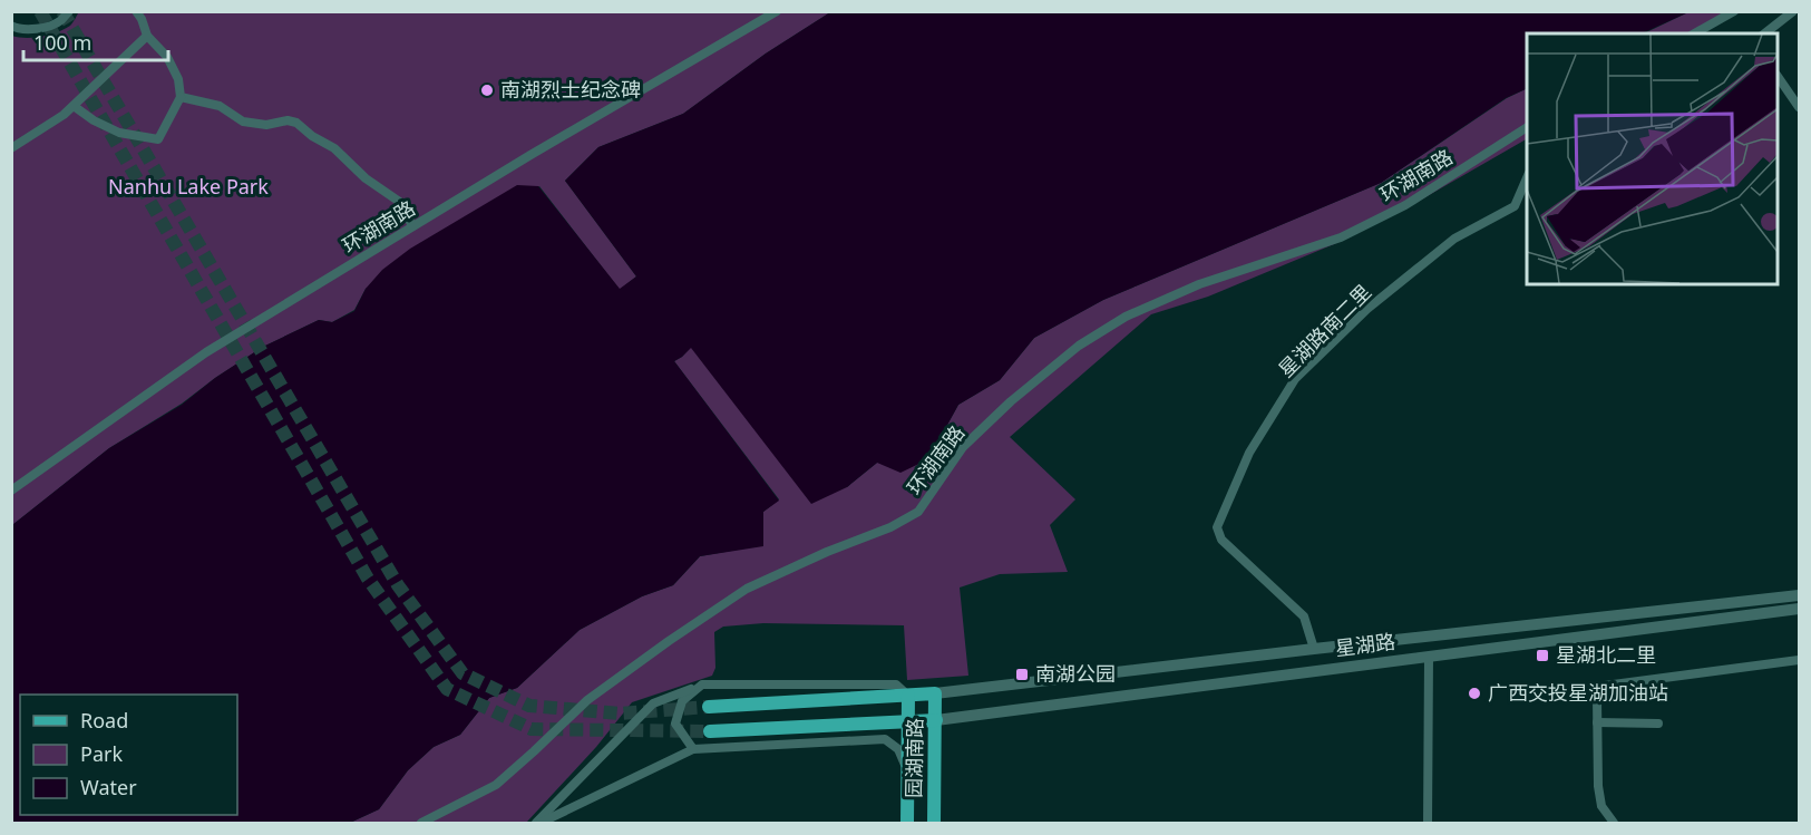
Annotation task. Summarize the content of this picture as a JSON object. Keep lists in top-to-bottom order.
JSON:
{
  "streets": {
    "main road": ["星湖路", "园湖南路"],
    "street": ["环湖南路", "星湖路南二里"]
  },
  "crossings": [
    ["星湖路南二里", "星湖路"],
    ["星湖路", "园湖南路"]
  ],
  "parks": ["Nanhu Lake Park"],
  "places": {
    "other": ["南湖烈士纪念碑", "广西交投星湖加油站"],
    "transit": ["星湖北二里", "南湖公园"]
  },
  "legend": ["Road", "Park", "Water"],
  "scale_bar": "100 m"
}
